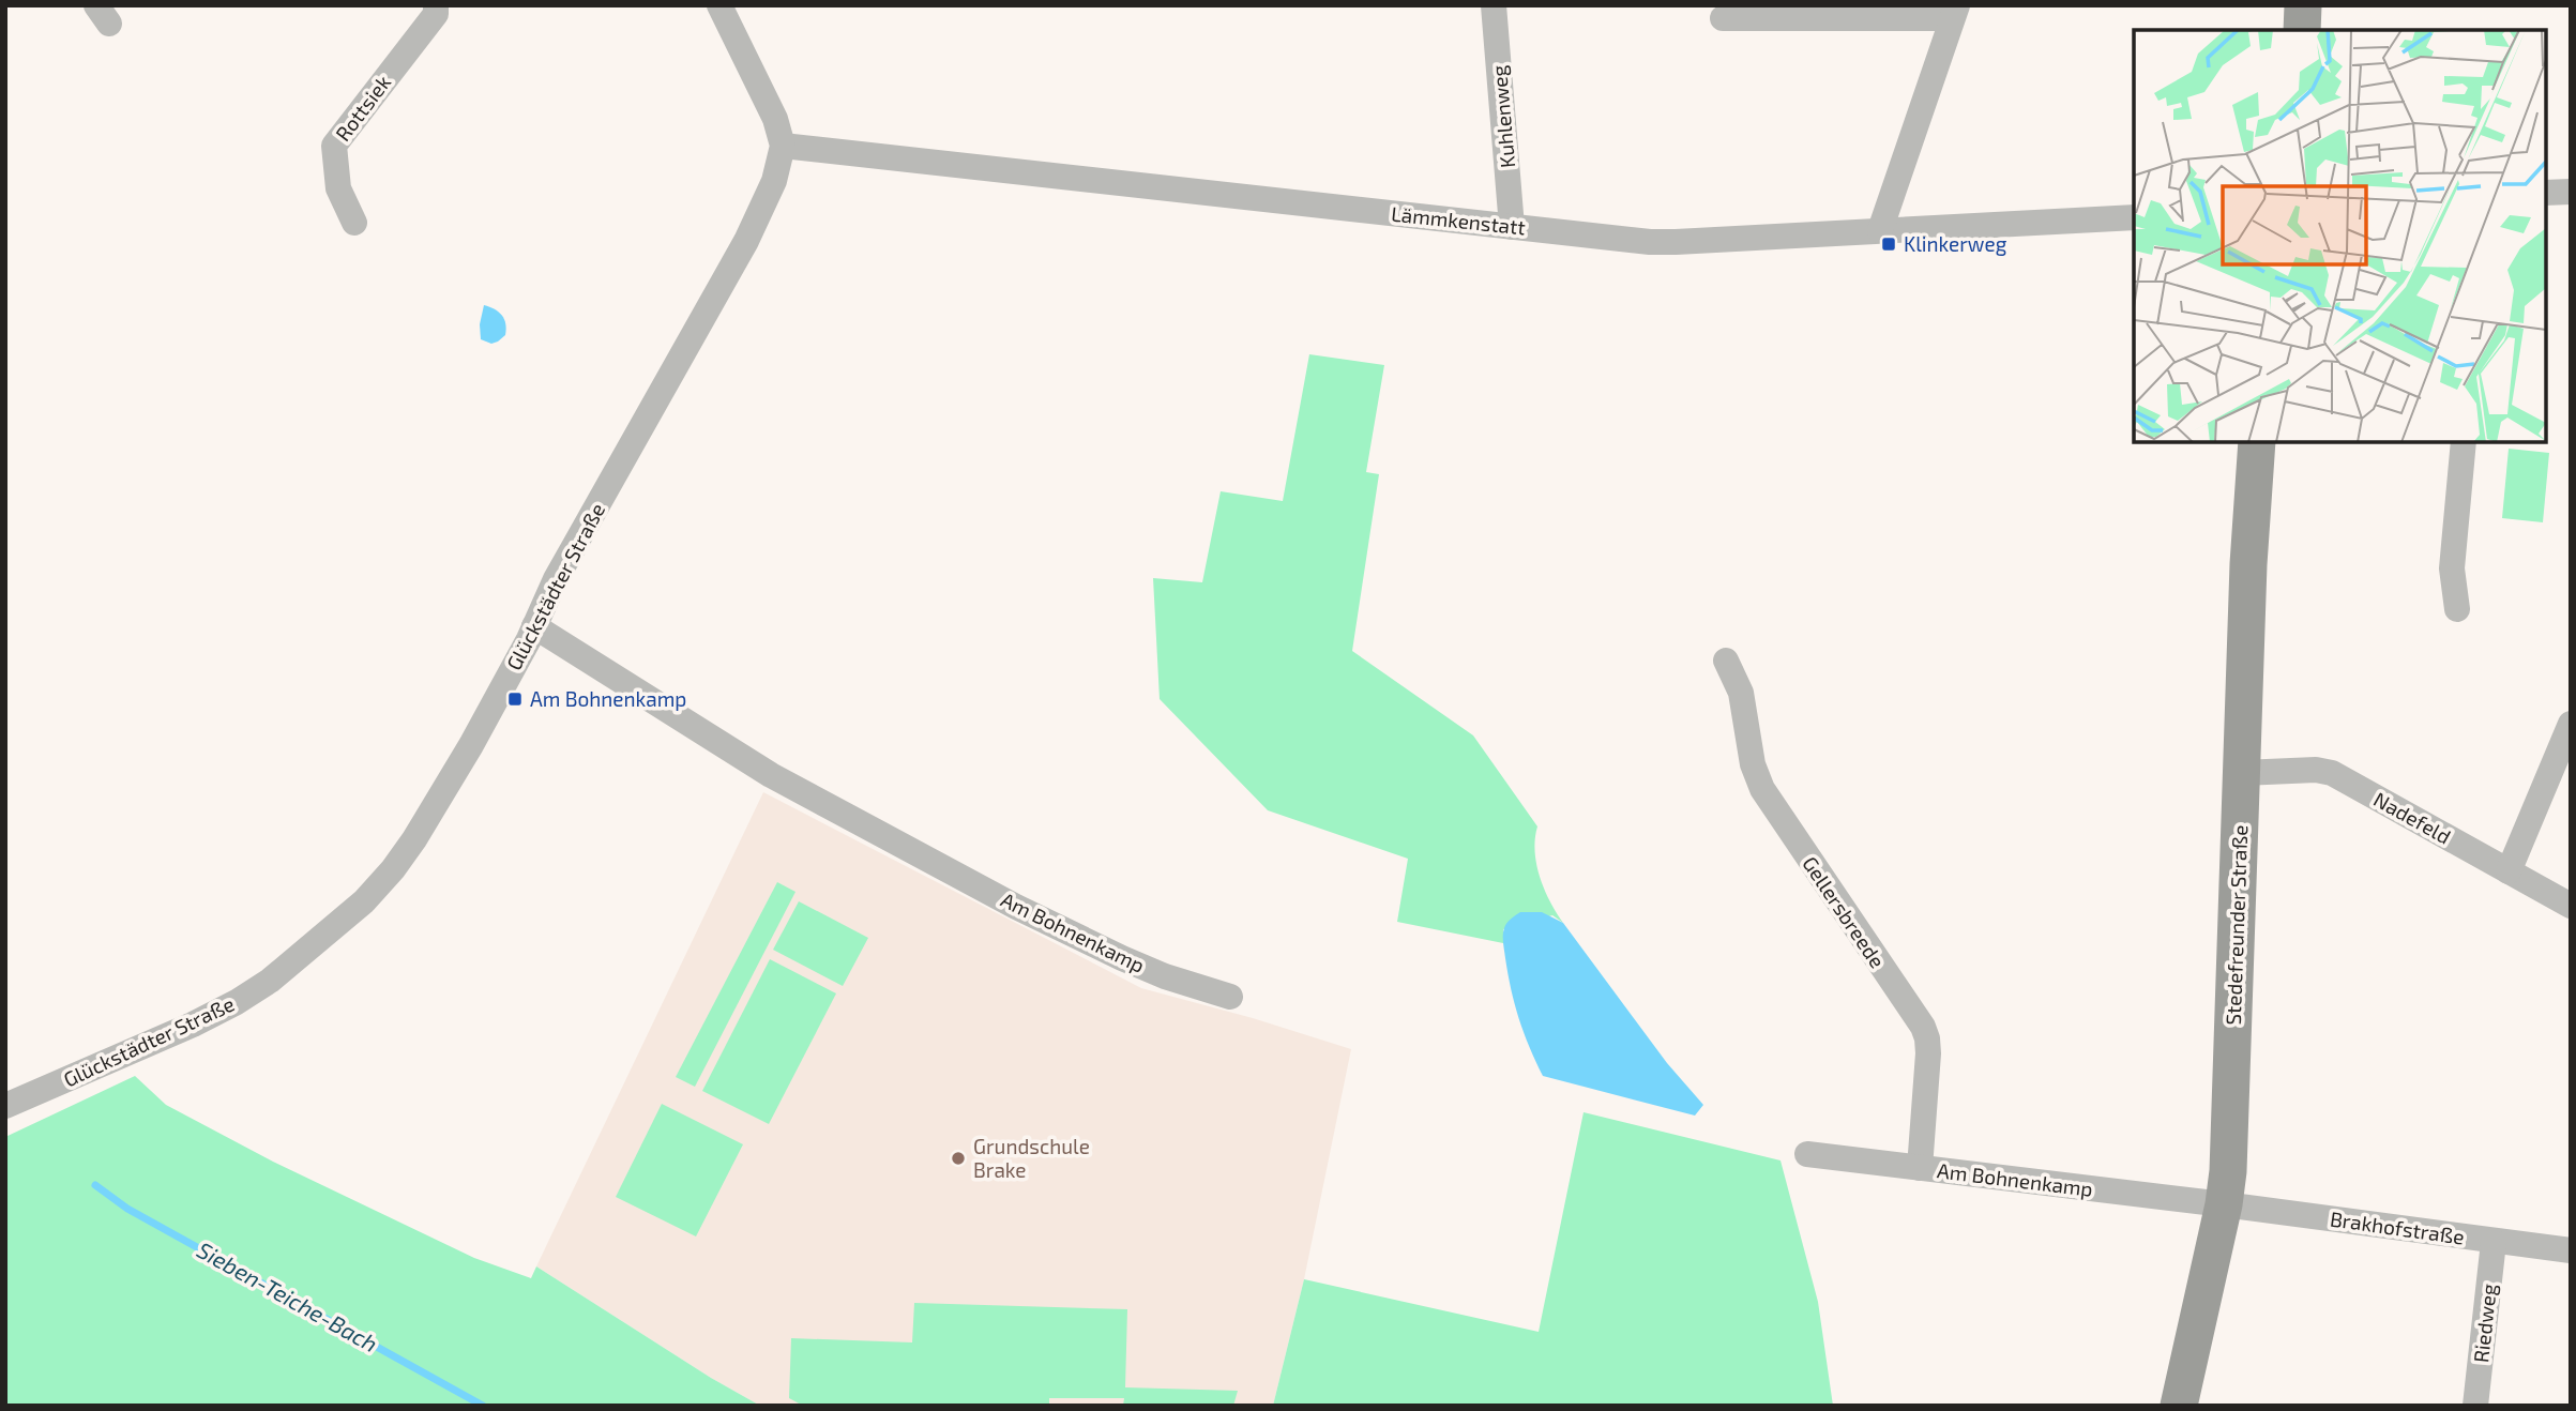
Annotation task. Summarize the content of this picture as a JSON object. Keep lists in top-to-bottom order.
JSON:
{
  "streets": {
    "street": [
      "Rottsiek",
      "Kuhlenweg",
      "Lämmkenstatt",
      "Glückstädter Straße",
      "Nadefeld",
      "Gellersbreede",
      "Stedefreunder Straße",
      "Am Bohnenkamp",
      "Brakhofstraße",
      "Riedweg"
    ]
  },
  "crossings": [
    ["Kuhlenweg", "Lämmkenstatt"],
    ["Lämmkenstatt", "Glückstädter Straße"],
    ["Glückstädter Straße", "Am Bohnenkamp"],
    ["Nadefeld", "Stedefreunder Straße"],
    ["Gellersbreede", "Am Bohnenkamp"],
    ["Stedefreunder Straße", "Am Bohnenkamp"],
    ["Stedefreunder Straße", "Brakhofstraße"],
    ["Am Bohnenkamp", "Brakhofstraße"],
    ["Brakhofstraße", "Riedweg"]
  ],
  "water": ["Sieben-Teiche-Bach"],
  "places": {
    "transit": ["Klinkerweg", "Am Bohnenkamp"],
    "other": ["Grundschule Brake"]
  }
}
